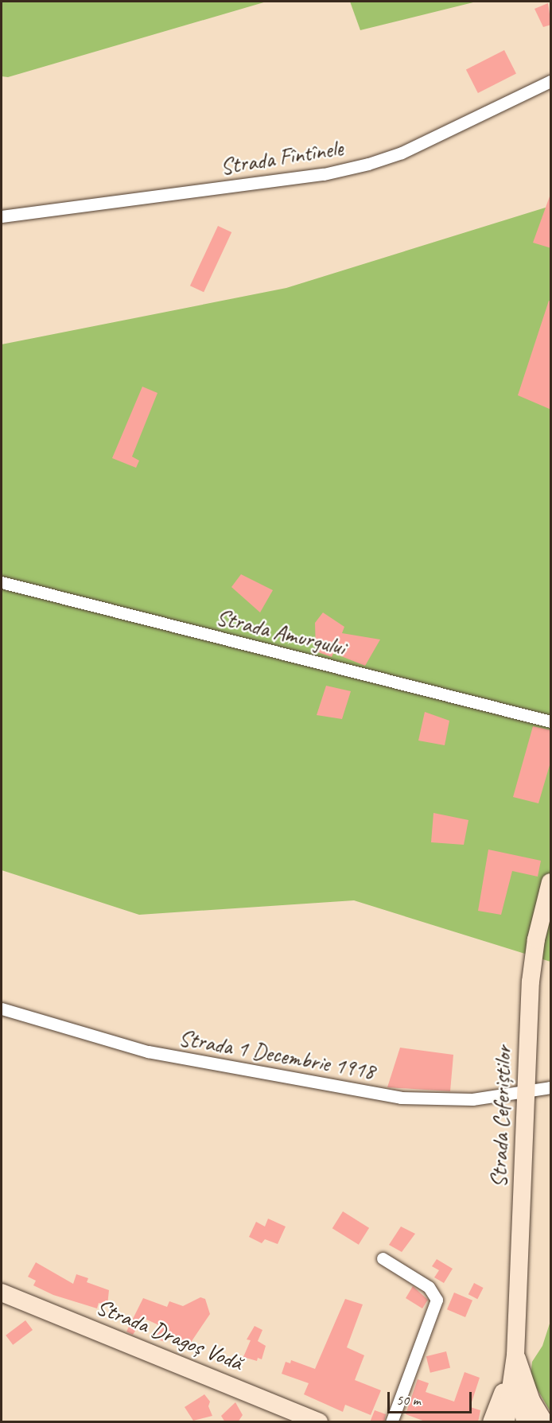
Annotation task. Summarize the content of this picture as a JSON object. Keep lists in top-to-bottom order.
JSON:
{
  "streets": {
    "street": [
      "Strada Fîntînele",
      "Strada Amurgului",
      "Strada 1 Decembrie 1918",
      "Strada Ceferiștilor",
      "Strada Dragoș Vodă"
    ]
  },
  "crossings": [
    ["Strada 1 Decembrie 1918", "Strada Ceferiștilor"]
  ],
  "scale_bar": "50 m"
}
